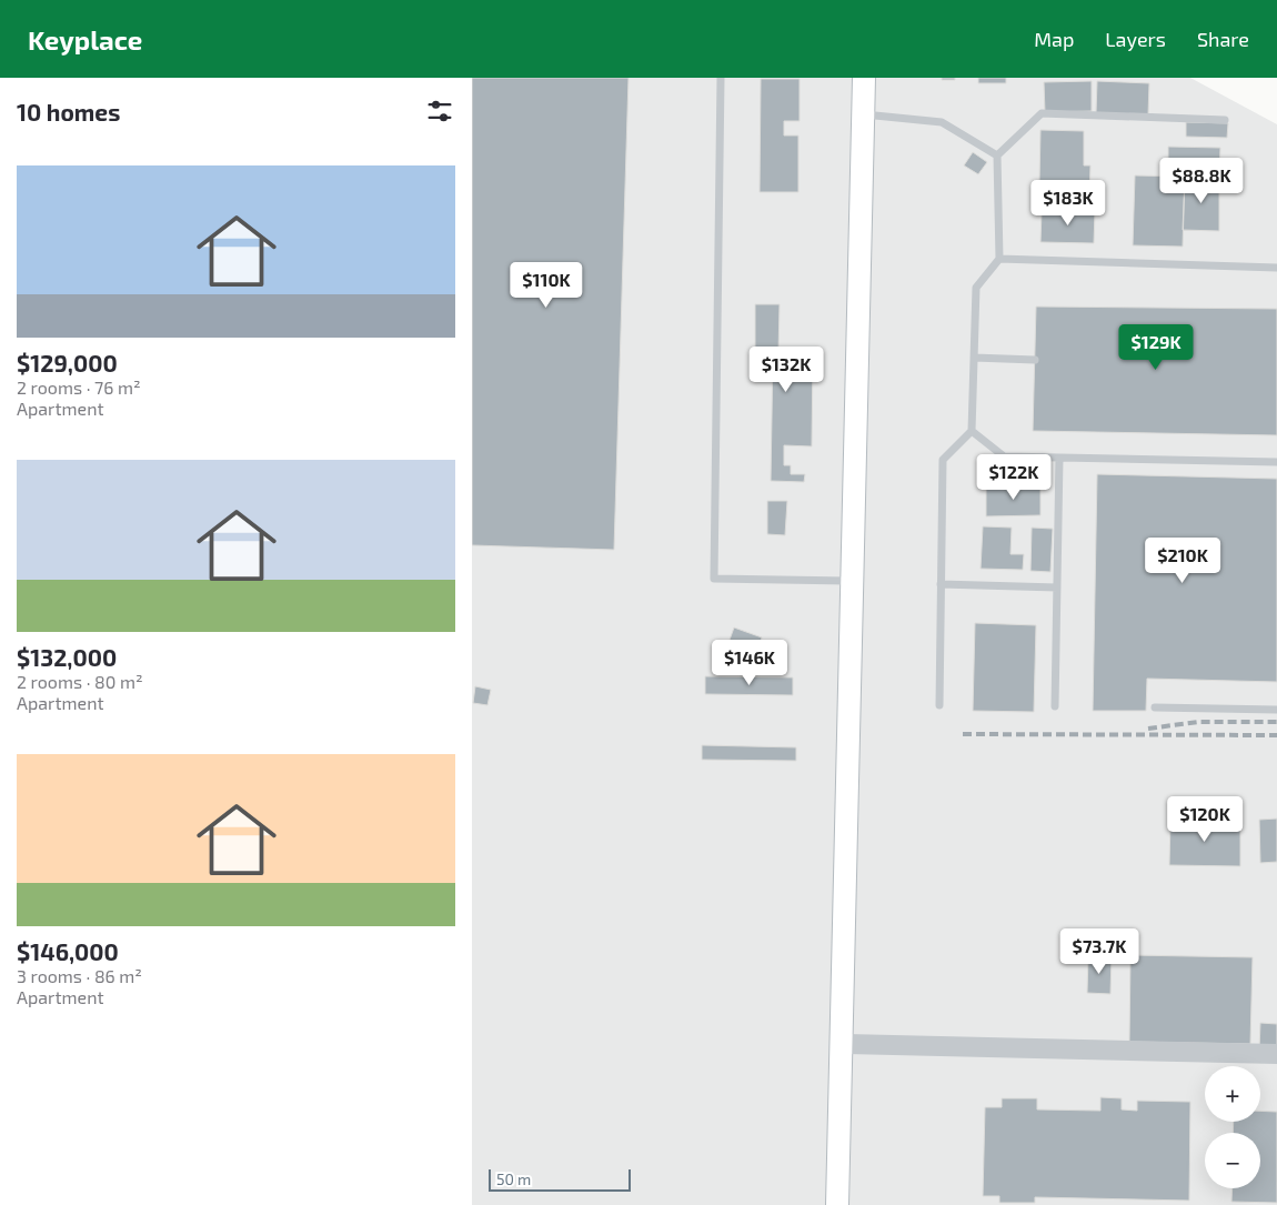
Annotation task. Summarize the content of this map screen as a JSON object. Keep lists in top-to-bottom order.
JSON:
{
  "scale_bar": "50 m",
  "page": {
    "header": "Keyplace",
    "nav": ["Map", "Layers", "Share"],
    "heading": "10 homes",
    "list": [
      {
        "name": "$129,000",
        "note": "2 rooms · 76 m² · Apartment"
      },
      {
        "name": "$132,000",
        "note": "2 rooms · 80 m² · Apartment"
      },
      {
        "name": "$146,000",
        "note": "3 rooms · 86 m² · Apartment"
      }
    ],
    "price": [
      "$88.8K",
      "$183K",
      "$110K",
      "$129K",
      "$132K",
      "$122K",
      "$210K",
      "$146K",
      "$120K",
      "$73.7K"
    ],
    "map_buttons": ["+", "−"],
    "scale": "50 m"
  }
}
